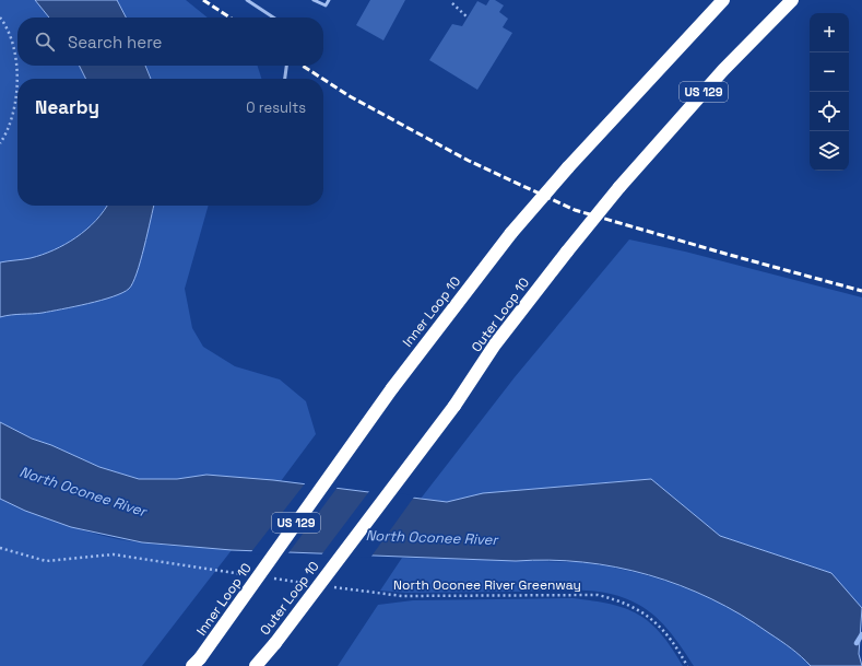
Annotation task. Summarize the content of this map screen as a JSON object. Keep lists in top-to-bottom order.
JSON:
{
  "streets": {
    "highway": ["US 129", "Inner Loop 10", "Outer Loop 10"],
    "path": ["North Oconee River Greenway"]
  },
  "water": ["North Oconee River"],
  "page": {
    "map_buttons": ["+", "−"],
    "search": "Search here",
    "heading": ["Nearby", "0 results"]
  }
}
